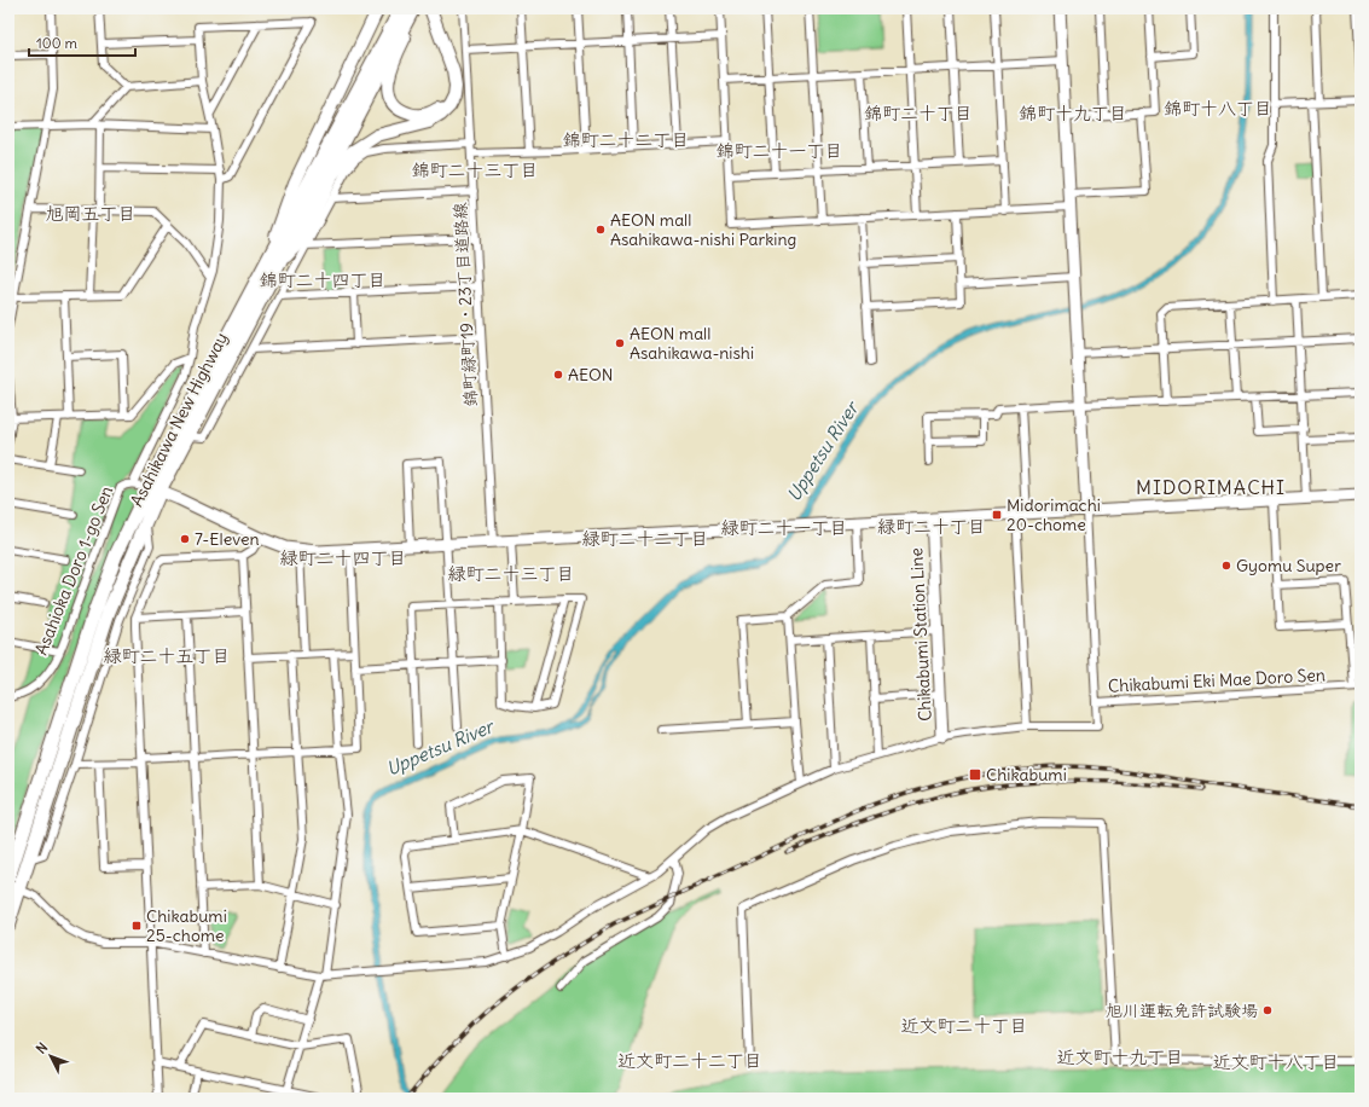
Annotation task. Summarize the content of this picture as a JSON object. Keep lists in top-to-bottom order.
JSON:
{
  "streets": {
    "highway": ["Asahikawa New Highway"],
    "main road": ["Chikabumi Station Line"],
    "street": ["錦町緑町19・23丁目道路線", "Asahioka Doro 1-go Sen", "Chikabumi Eki Mae Doro Sen"]
  },
  "crossings": [
    ["Asahikawa New Highway", "Asahioka Doro 1-go Sen"],
    ["Chikabumi Station Line", "Chikabumi Eki Mae Doro Sen"]
  ],
  "districts": [
    "錦町十八丁目",
    "錦町二十丁目",
    "錦町十九丁目",
    "錦町二十二丁目",
    "錦町二十一丁目",
    "錦町二十三丁目",
    "旭岡五丁目",
    "錦町二十四丁目",
    "MIDORIMACHI",
    "緑町二十丁目",
    "緑町二十一丁目",
    "緑町二十二丁目",
    "緑町二十四丁目",
    "緑町二十三丁目",
    "緑町二十五丁目",
    "近文町二十丁目",
    "近文町十九丁目",
    "近文町二十二丁目",
    "近文町十八丁目"
  ],
  "water": ["Uppetsu River"],
  "places": {
    "other": [
      "AEON mall Asahikawa-nishi Parking",
      "AEON mall Asahikawa-nishi",
      "AEON",
      "7-Eleven",
      "Gyomu Super",
      "旭川運転免許試験場"
    ],
    "transit": ["Midorimachi 20-chome", "Chikabumi", "Chikabumi 25-chome"]
  },
  "scale_bar": "100 m",
  "north": "top left"
}
